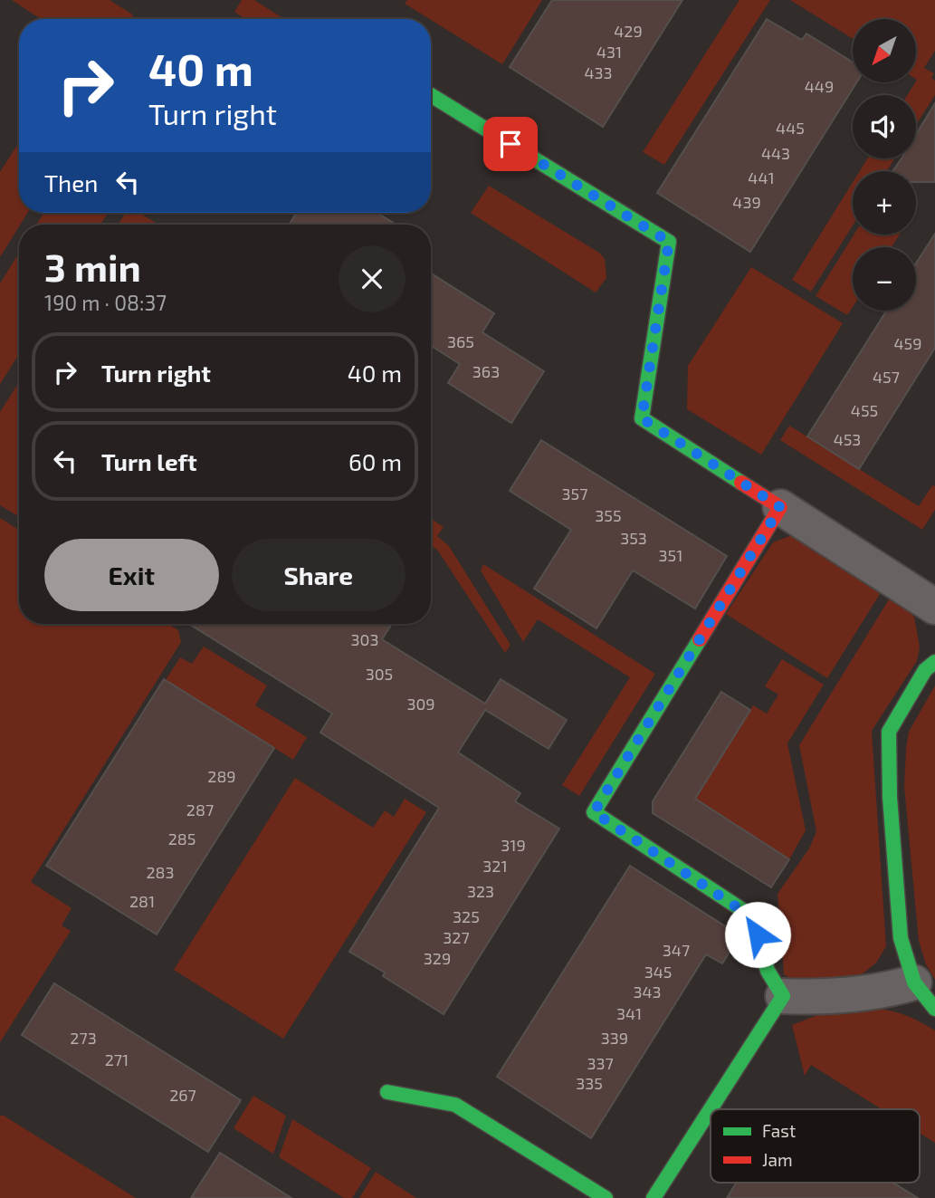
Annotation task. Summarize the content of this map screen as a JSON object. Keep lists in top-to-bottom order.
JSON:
{
  "house_numbers": [
    "429",
    "431",
    "433",
    "449",
    "445",
    "443",
    "441",
    "439",
    "365",
    "459",
    "363",
    "457",
    "455",
    "453",
    "357",
    "355",
    "353",
    "351",
    "303",
    "305",
    "309",
    "289",
    "287",
    "285",
    "319",
    "321",
    "283",
    "323",
    "281",
    "325",
    "327",
    "347",
    "329",
    "345",
    "343",
    "341",
    "273",
    "339",
    "271",
    "337",
    "335",
    "267"
  ],
  "legend": ["Fast", "Jam"],
  "north": "bottom left",
  "page": {
    "map_buttons": ["+", "−"],
    "turn": ["40 m", "Turn right"],
    "then": "Then",
    "heading": ["3 min", "190 m · 08:37"],
    "list": [
      {
        "name": "Turn right",
        "value": "40 m"
      },
      {
        "name": "Turn left",
        "value": "60 m"
      }
    ],
    "buttons": ["Exit", "Share"]
  }
}
